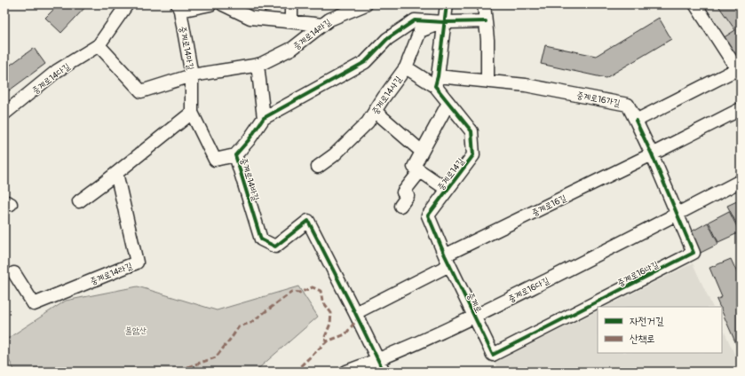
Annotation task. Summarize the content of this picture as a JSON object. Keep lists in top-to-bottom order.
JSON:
{
  "streets": {
    "street": [
      "중계로14라길",
      "중계로14마길",
      "중계로14다길",
      "중계로14사길",
      "중계로16가길",
      "중계로14길",
      "중계로14바길",
      "중계로16길",
      "중계로16나길",
      "중계로16다길",
      "중계로"
    ]
  },
  "crossings": [
    ["중계로14라길", "중계로14마길"],
    ["중계로14마길", "중계로14다길"],
    ["중계로14사길", "중계로14길"],
    ["중계로14사길", "중계로14바길"],
    ["중계로16가길", "중계로14길"],
    ["중계로14길", "중계로16길"],
    ["중계로14길", "중계로"],
    ["중계로14바길", "중계로16길"],
    ["중계로16길", "중계로16나길"],
    ["중계로16길", "중계로"],
    ["중계로16나길", "중계로16다길"],
    ["중계로16나길", "중계로"],
    ["중계로16다길", "중계로"]
  ],
  "parks": ["불암산"],
  "legend": ["자전거길", "산책로"]
}
